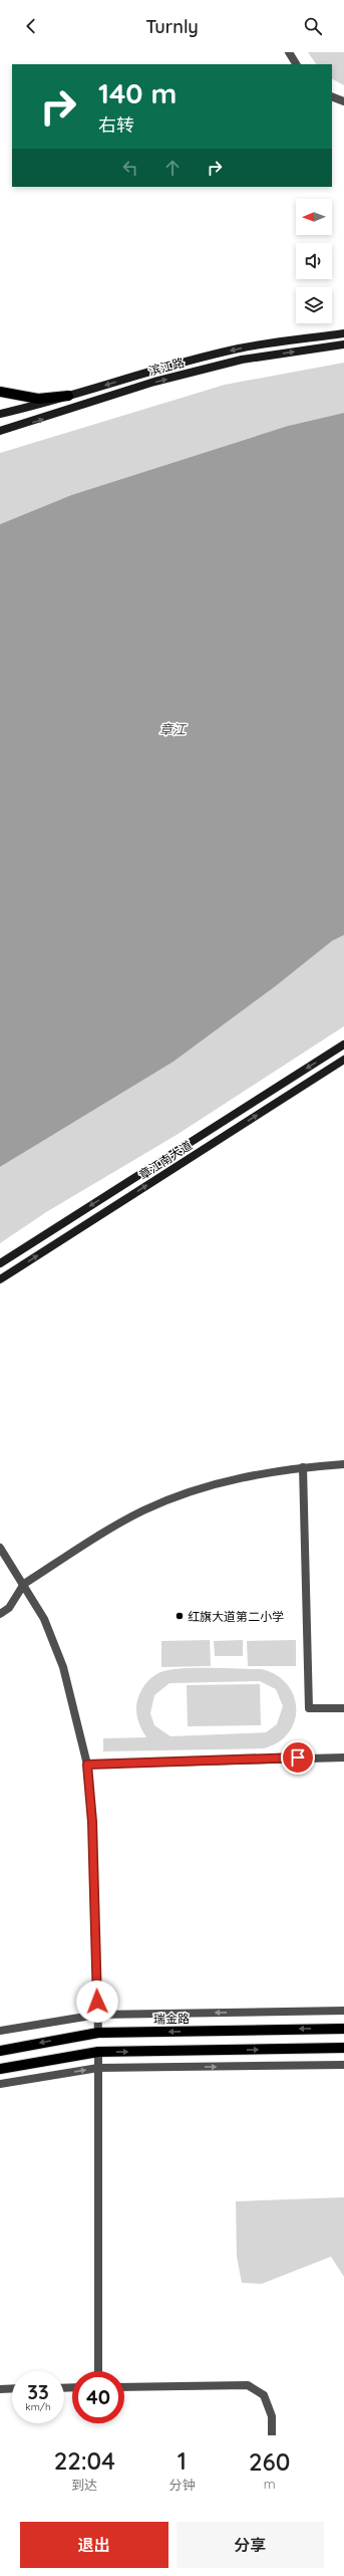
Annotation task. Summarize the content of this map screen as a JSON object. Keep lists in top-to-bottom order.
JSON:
{
  "streets": {
    "main road": ["滨江路", "章江南大道", "瑞金路"]
  },
  "water": ["章江"],
  "places": ["红旗大道第二小学"],
  "north": "left",
  "page": {
    "header": "Turnly",
    "turn": ["140 m", "右转"],
    "speed": "33 km/h",
    "limit": "40",
    "eta": [
      "22:04",
      "到达",
      "1",
      "分钟",
      "260",
      "m"
    ],
    "buttons": ["退出", "分享"]
  }
}
